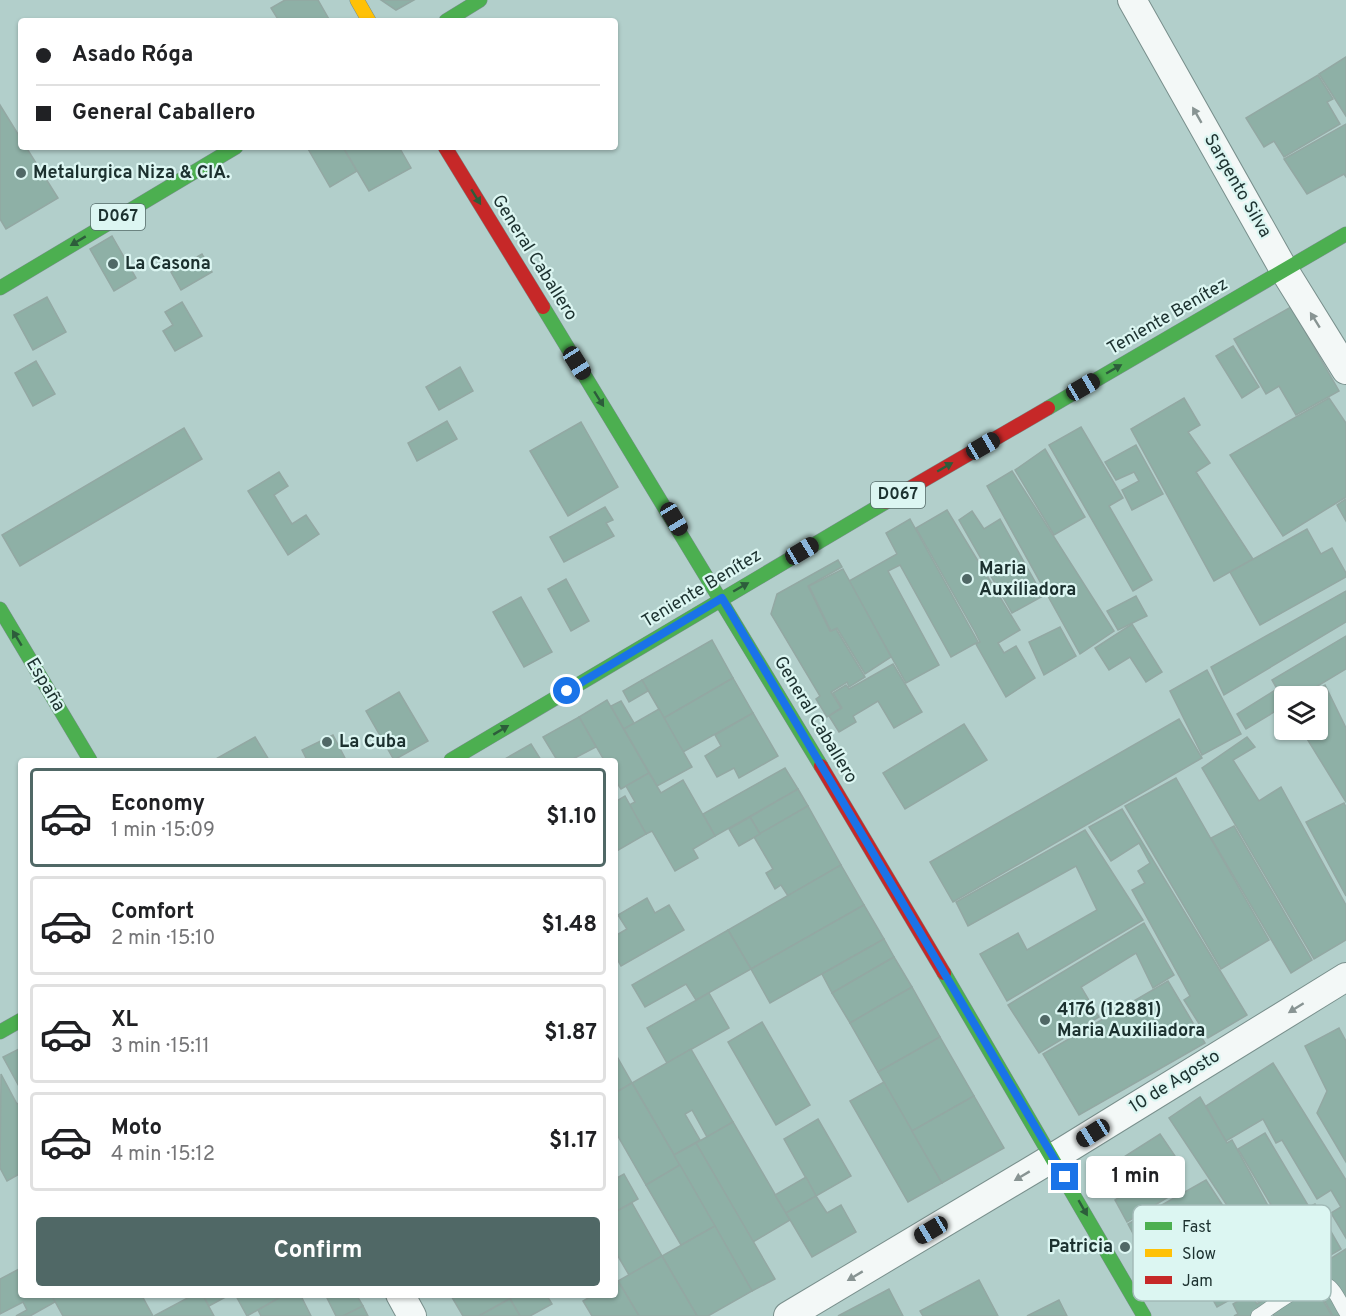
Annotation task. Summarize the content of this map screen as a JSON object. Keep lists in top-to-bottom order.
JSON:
{
  "streets": {
    "street": [
      "Sargento Silva",
      "D067",
      "General Caballero",
      "Teniente Benítez",
      "España",
      "10 de Agosto"
    ]
  },
  "crossings": [
    ["Sargento Silva", "Teniente Benítez"],
    ["General Caballero", "Teniente Benítez"],
    ["General Caballero", "10 de Agosto"]
  ],
  "one_way": [
    "Sargento Silva",
    "General Caballero",
    "Teniente Benítez",
    "España",
    "10 de Agosto"
  ],
  "places": [
    "Metalurgica Niza & CIA.",
    "La Casona",
    "Maria Auxiliadora",
    "La Cuba",
    "4176 (12881) Maria Auxiliadora",
    "Patricia"
  ],
  "legend": ["Fast", "Slow", "Jam"],
  "page": {
    "banner": ["Asado Róga", "General Caballero"],
    "list": [
      {
        "name": "Economy",
        "note": "1 min · 15:09",
        "value": "$1.10"
      },
      {
        "name": "Comfort",
        "note": "2 min · 15:10",
        "value": "$1.48"
      },
      {
        "name": "XL",
        "note": "3 min · 15:11",
        "value": "$1.87"
      },
      {
        "name": "Moto",
        "note": "4 min · 15:12",
        "value": "$1.17"
      }
    ],
    "bubble": "1 min",
    "buttons": "Confirm"
  }
}
